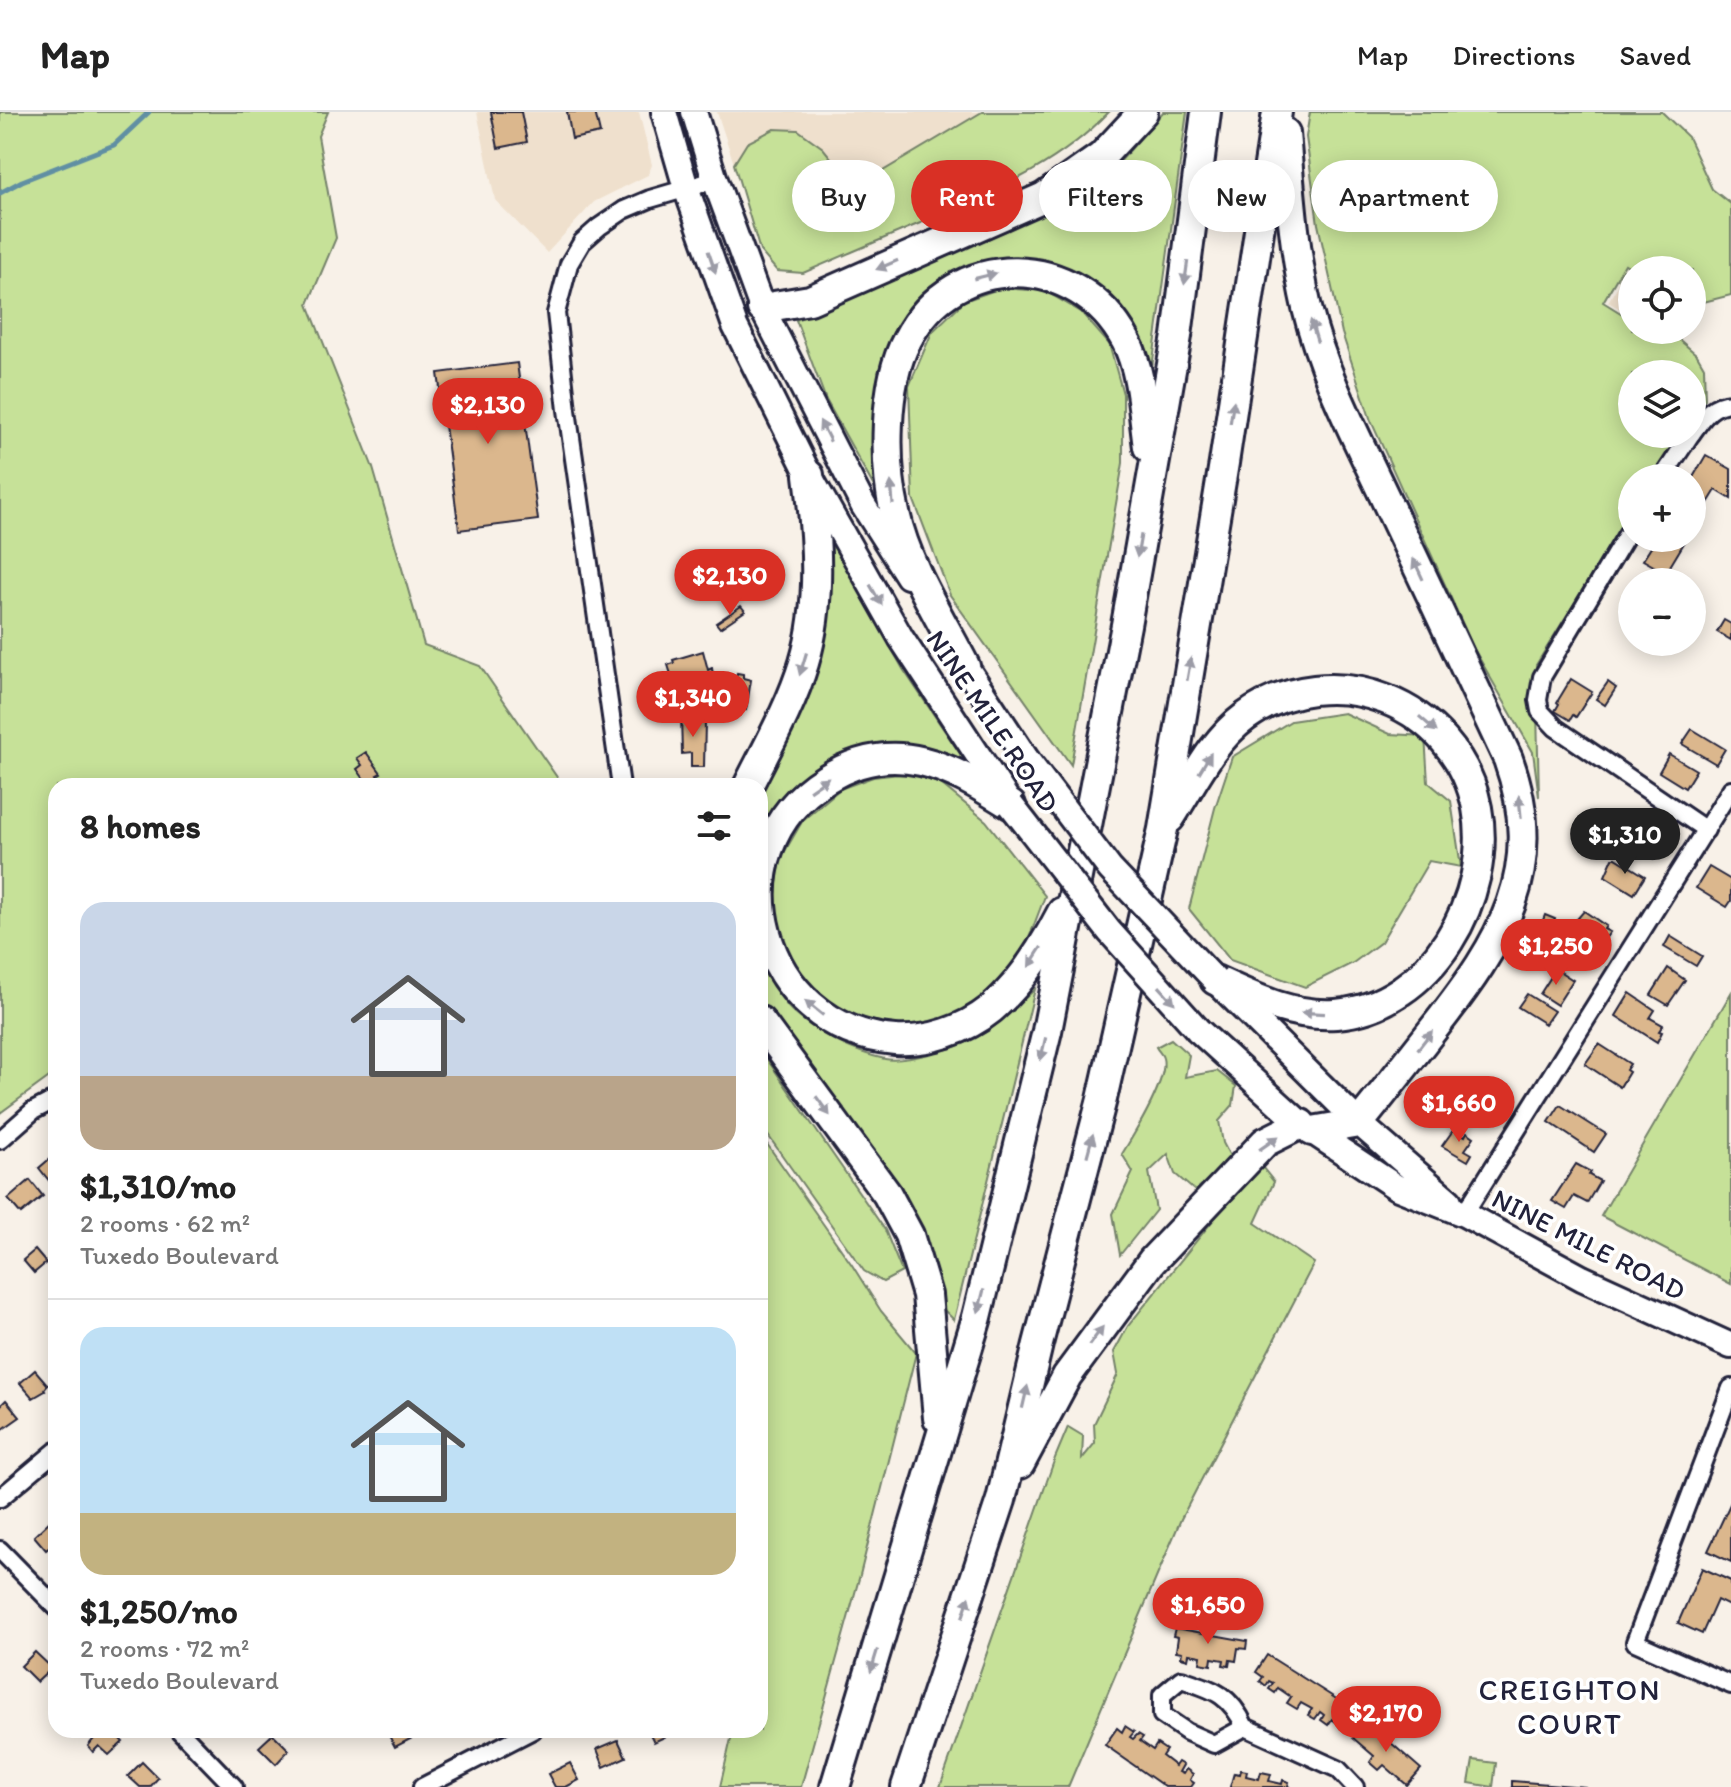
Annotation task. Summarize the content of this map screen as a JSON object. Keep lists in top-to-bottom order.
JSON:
{
  "streets": {
    "main road": ["NINE MILE ROAD"]
  },
  "districts": ["CREIGHTON COURT"],
  "page": {
    "header": "Map",
    "nav": ["Map", "Directions", "Saved"],
    "chip": [
      "Buy",
      "Rent",
      "Filters",
      "New",
      "Apartment"
    ],
    "map_buttons": ["+", "−"],
    "price": [
      "$2,130",
      "$2,130",
      "$1,340",
      "$1,310",
      "$1,250",
      "$1,660",
      "$1,650",
      "$2,170"
    ],
    "heading": "8 homes",
    "list": [
      {
        "name": "$1,310/mo",
        "note": "2 rooms · 62 m² · Tuxedo Boulevard"
      },
      {
        "name": "$1,250/mo",
        "note": "2 rooms · 72 m² · Tuxedo Boulevard"
      }
    ]
  }
}
